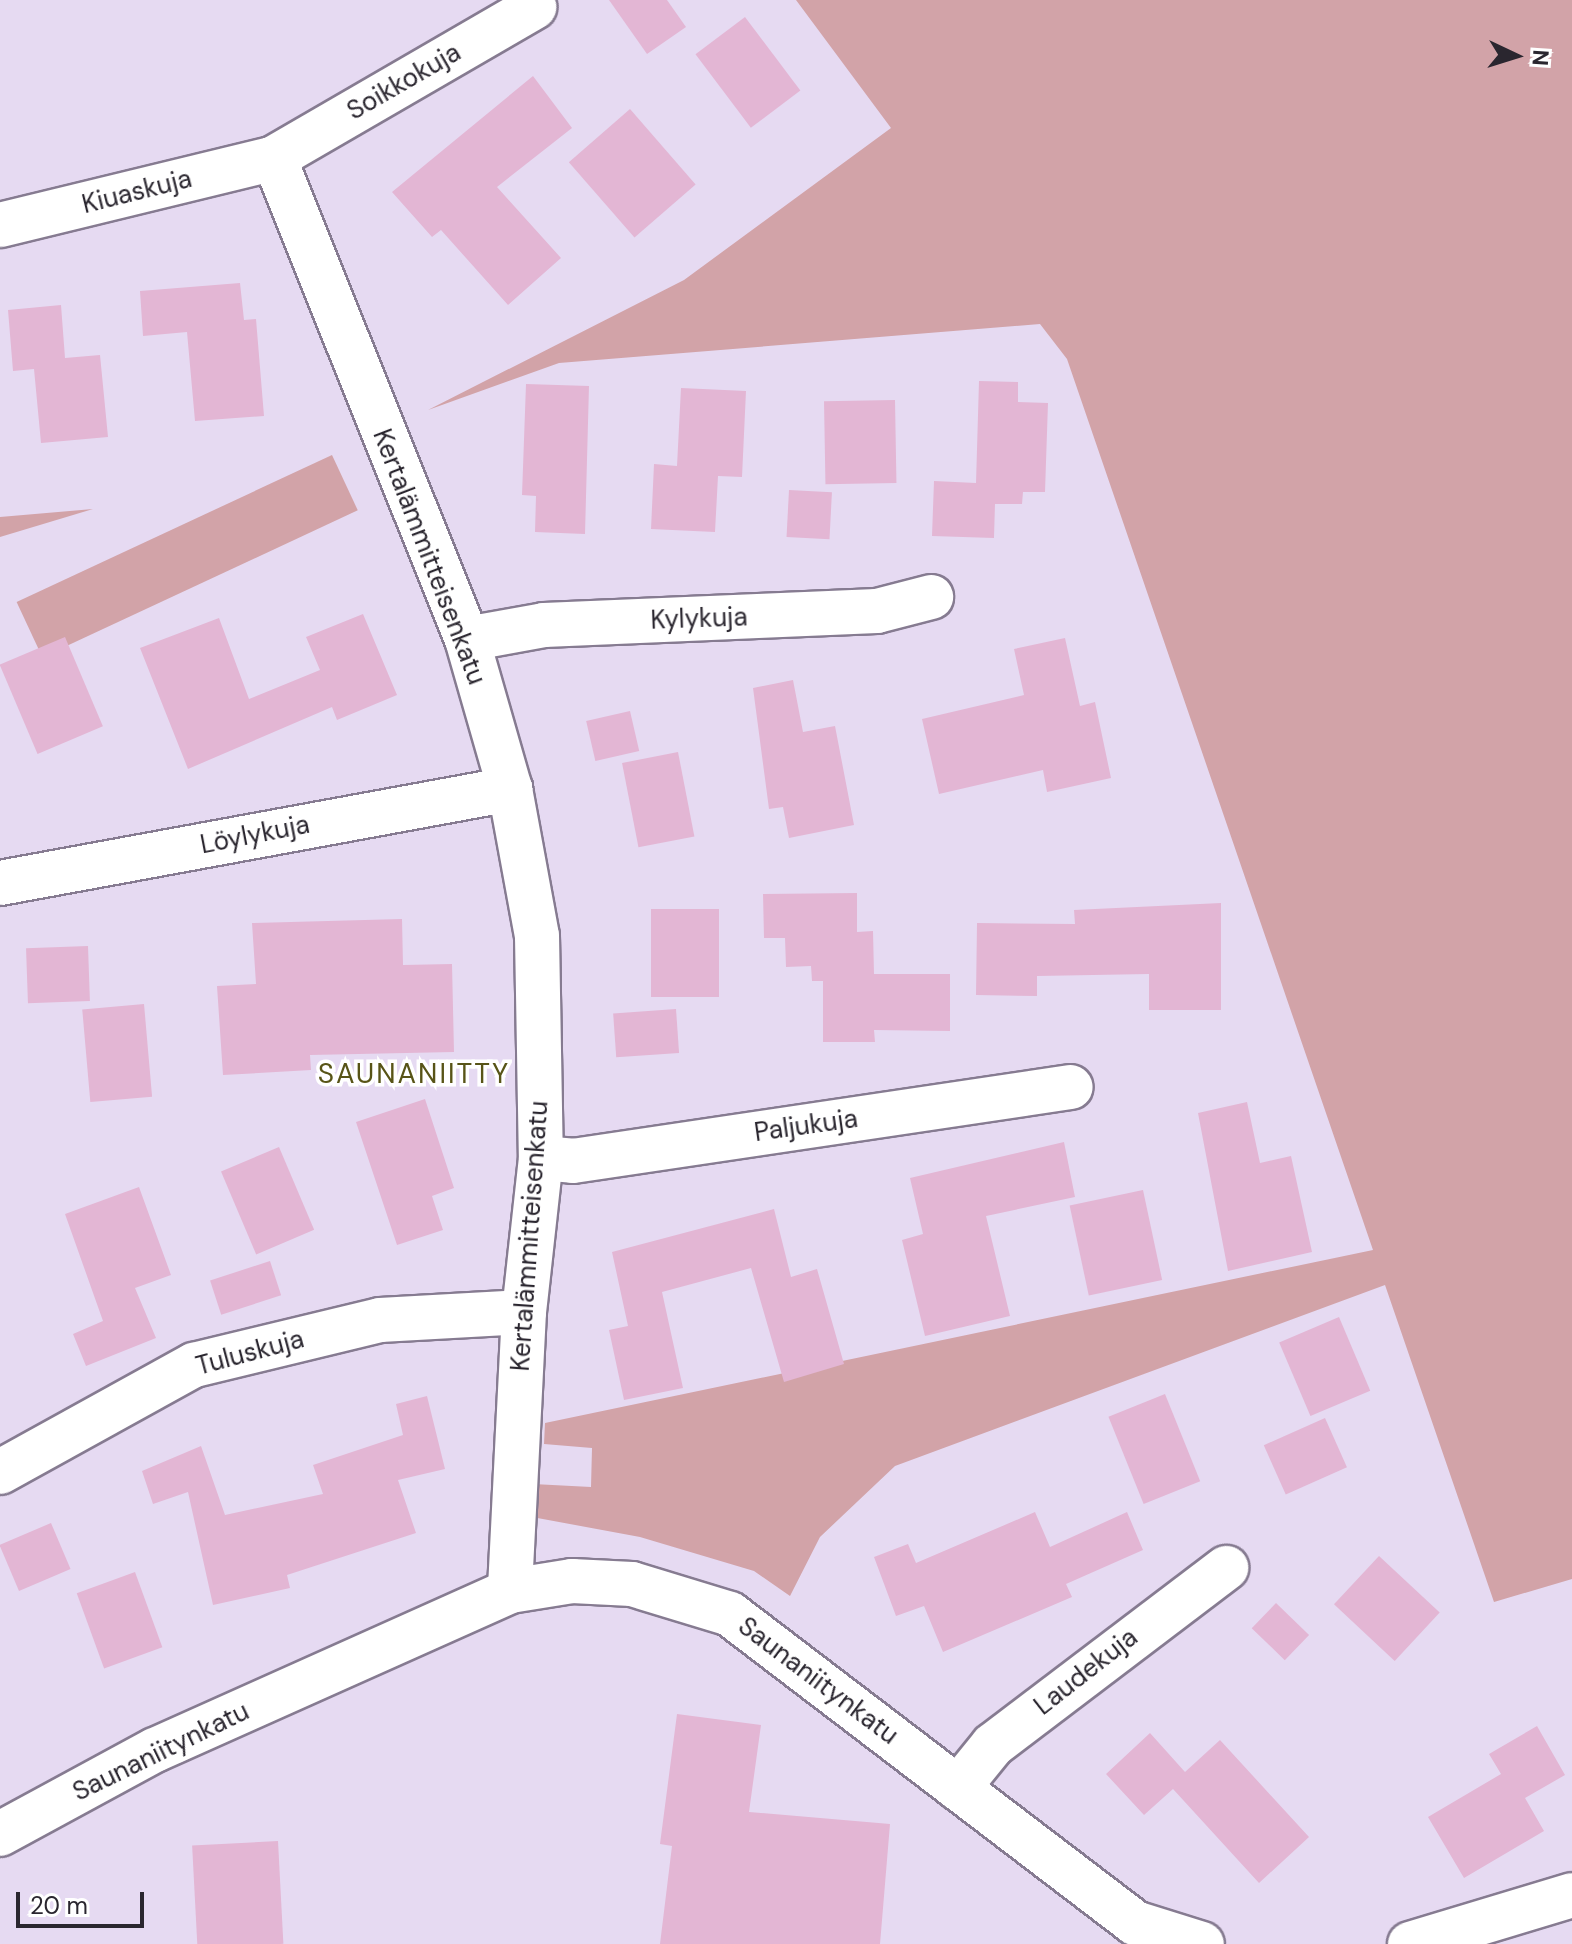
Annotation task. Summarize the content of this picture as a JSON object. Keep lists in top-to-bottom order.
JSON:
{
  "streets": {
    "street": [
      "Soikkokuja",
      "Kiuaskuja",
      "Kertalämmitteisenkatu",
      "Kylykuja",
      "Löylykuja",
      "Paljukuja",
      "Tuluskuja",
      "Laudekuja",
      "Saunaniitynkatu"
    ]
  },
  "crossings": [
    ["Soikkokuja", "Kiuaskuja"],
    ["Soikkokuja", "Kertalämmitteisenkatu"],
    ["Kiuaskuja", "Kertalämmitteisenkatu"],
    ["Kertalämmitteisenkatu", "Kylykuja"],
    ["Kertalämmitteisenkatu", "Löylykuja"],
    ["Kertalämmitteisenkatu", "Paljukuja"],
    ["Kertalämmitteisenkatu", "Tuluskuja"],
    ["Kertalämmitteisenkatu", "Saunaniitynkatu"],
    ["Laudekuja", "Saunaniitynkatu"]
  ],
  "districts": ["SAUNANIITTY"],
  "scale_bar": "20 m",
  "north": "right"
}
